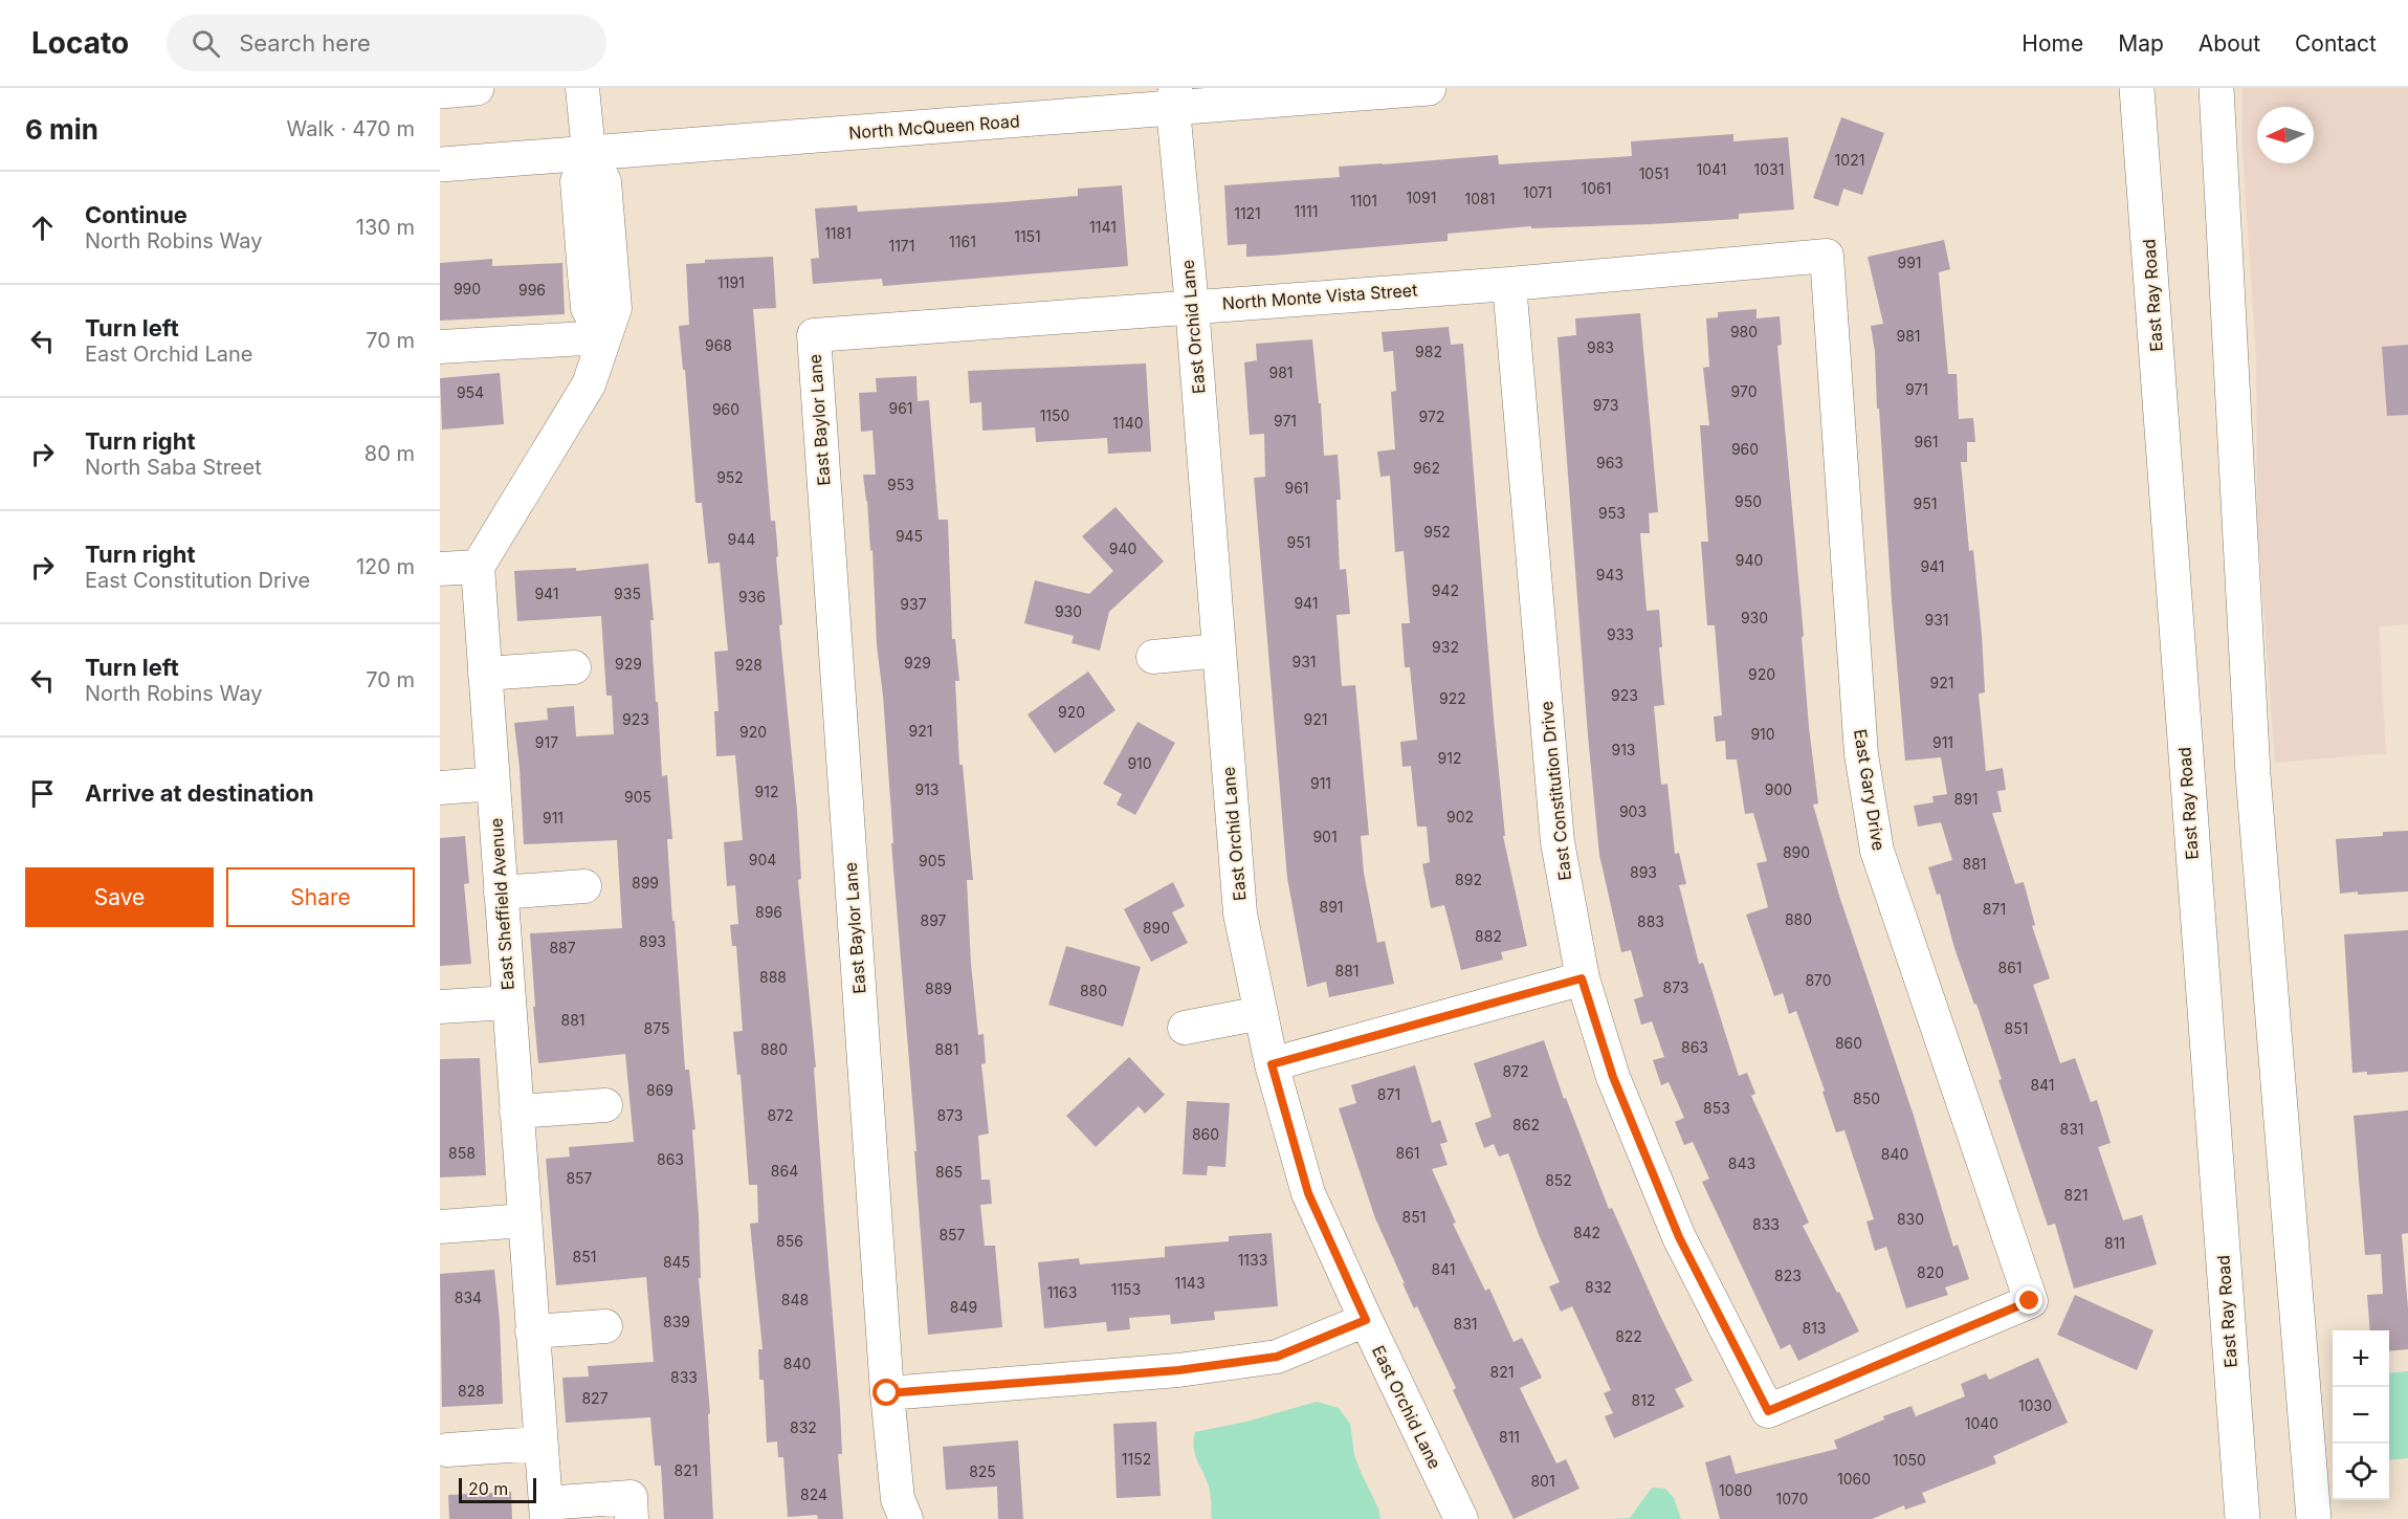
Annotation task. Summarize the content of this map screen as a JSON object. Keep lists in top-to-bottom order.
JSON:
{
  "streets": {
    "main road": ["North McQueen Road", "East Ray Road"],
    "street": [
      "North Monte Vista Street",
      "East Orchid Lane",
      "East Baylor Lane",
      "East Gary Drive",
      "East Constitution Drive",
      "East Sheffield Avenue"
    ]
  },
  "crossings": [
    ["North McQueen Road", "East Orchid Lane"],
    ["North Monte Vista Street", "East Orchid Lane"],
    ["North Monte Vista Street", "East Baylor Lane"],
    ["North Monte Vista Street", "East Gary Drive"],
    ["North Monte Vista Street", "East Constitution Drive"],
    ["East Gary Drive", "East Constitution Drive"]
  ],
  "house_numbers": [
    "1021",
    "1041",
    "1031",
    "1051",
    "1061",
    "1071",
    "1091",
    "1081",
    "1101",
    "1111",
    "1121",
    "1141",
    "1181",
    "1151",
    "1161",
    "1171",
    "991",
    "1191",
    "990",
    "996",
    "980",
    "981",
    "968",
    "983",
    "982",
    "981",
    "971",
    "970",
    "954",
    "973",
    "961",
    "960",
    "1150",
    "972",
    "971",
    "1140",
    "961",
    "960",
    "963",
    "962",
    "952",
    "953",
    "961",
    "950",
    "951",
    "953",
    "952",
    "945",
    "944",
    "951",
    "940",
    "940",
    "941",
    "943",
    "942",
    "941",
    "935",
    "936",
    "941",
    "937",
    "930",
    "930",
    "931",
    "933",
    "932",
    "931",
    "929",
    "929",
    "928",
    "920",
    "921",
    "923",
    "922",
    "920",
    "923",
    "921",
    "921",
    "920",
    "910",
    "917",
    "911",
    "913",
    "912",
    "910",
    "911",
    "913",
    "900",
    "912",
    "905",
    "891",
    "903",
    "902",
    "911",
    "901",
    "890",
    "904",
    "905",
    "881",
    "893",
    "892",
    "899",
    "891",
    "871",
    "896",
    "880",
    "897",
    "883",
    "890",
    "882",
    "893",
    "887",
    "861",
    "881",
    "888",
    "870",
    "873",
    "889",
    "880",
    "881",
    "875",
    "851",
    "860",
    "863",
    "880",
    "881",
    "872",
    "841",
    "869",
    "871",
    "850",
    "853",
    "872",
    "873",
    "862",
    "831",
    "860",
    "858",
    "861",
    "840",
    "863",
    "843",
    "864",
    "865",
    "857",
    "852",
    "821",
    "851",
    "830",
    "833",
    "842",
    "857",
    "856",
    "811",
    "851",
    "1133",
    "845",
    "841",
    "820",
    "823",
    "1143",
    "832",
    "1153",
    "1163",
    "834",
    "848",
    "849",
    "839",
    "831",
    "813",
    "822",
    "840",
    "821",
    "833",
    "828",
    "827",
    "812",
    "1030",
    "1040",
    "832",
    "811",
    "1152",
    "1050",
    "821",
    "825",
    "1060",
    "801",
    "1080",
    "824",
    "1070"
  ],
  "scale_bar": "20 m",
  "north": "left",
  "page": {
    "header": "Locato",
    "search": "Search here",
    "nav": [
      "Home",
      "Map",
      "About",
      "Contact"
    ],
    "heading": ["6 min", "Walk · 470 m"],
    "list": [
      ["Continue", "North Robins Way", "130 m"],
      ["Turn left", "East Orchid Lane", "70 m"],
      ["Turn right", "North Saba Street", "80 m"],
      ["Turn right", "East Constitution Drive", "120 m"],
      ["Turn left", "North Robins Way", "70 m"],
      "Arrive at destination"
    ],
    "buttons": ["Save", "Share"],
    "map_buttons": ["+", "−"],
    "scale": "20 m"
  }
}
